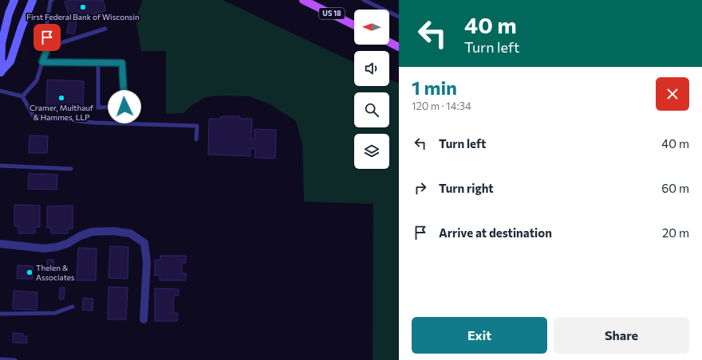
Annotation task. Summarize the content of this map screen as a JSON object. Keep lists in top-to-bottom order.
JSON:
{
  "streets": {
    "main road": ["US 18"]
  },
  "places": ["First Federal Bank of Wisconsin", "Cramer, Multhauf & Hammes, LLP", "Thelen & Associates"],
  "north": "left",
  "page": {
    "turn": ["40 m", "Turn left"],
    "heading": ["1 min", "120 m · 14:34"],
    "list": [
      {
        "name": "Turn left",
        "value": "40 m"
      },
      {
        "name": "Turn right",
        "value": "60 m"
      },
      {
        "name": "Arrive at destination",
        "value": "20 m"
      }
    ],
    "buttons": ["Exit", "Share"]
  }
}
